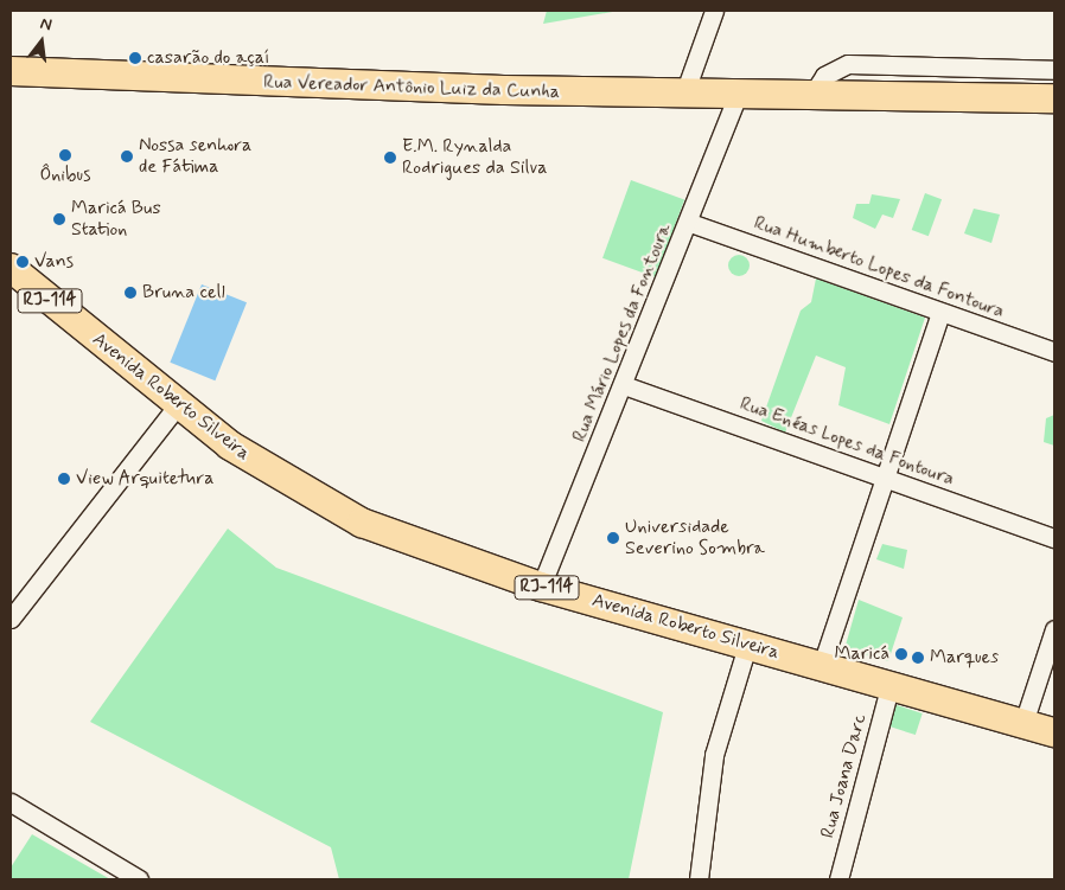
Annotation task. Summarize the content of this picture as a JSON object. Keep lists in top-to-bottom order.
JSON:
{
  "streets": {
    "main road": ["Rua Vereador Antônio Luiz da Cunha", "RJ-114", "Avenida Roberto Silveira"],
    "street": [
      "Rua Humberto Lopes da Fontoura",
      "Rua Mário Lopes da Fontoura",
      "Rua Enéas Lopes da Fontoura",
      "Rua Joana Darc"
    ]
  },
  "crossings": [
    ["Rua Vereador Antônio Luiz da Cunha", "Rua Mário Lopes da Fontoura"],
    ["Rua Humberto Lopes da Fontoura", "Rua Mário Lopes da Fontoura"],
    ["Rua Mário Lopes da Fontoura", "Avenida Roberto Silveira"],
    ["Rua Mário Lopes da Fontoura", "Rua Enéas Lopes da Fontoura"],
    ["Avenida Roberto Silveira", "Rua Joana Darc"]
  ],
  "places": [
    "casarão do açaí",
    "Ônibus",
    "Nossa senhora de Fátima",
    "E.M. Rynalda Rodrigues da Silva",
    "Maricá Bus Station",
    "Vans",
    "Bruna cell",
    "View Arquitetura",
    "Universidade Severino Sombra",
    "Maricá",
    "Marques"
  ],
  "north": "top"
}
